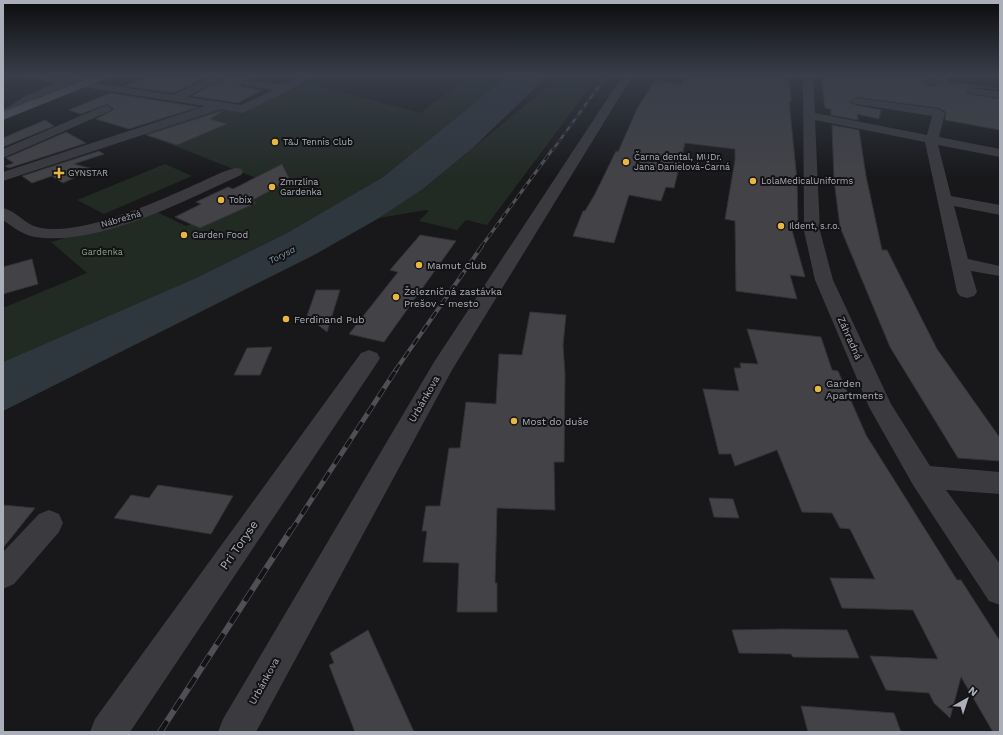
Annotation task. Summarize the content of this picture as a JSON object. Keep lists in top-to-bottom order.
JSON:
{
  "streets": {
    "street": [
      "Nábrežná",
      "Záhradná",
      "Urbánkova",
      "Pri Toryse"
    ]
  },
  "water": ["Torysa"],
  "parks": ["Gardenka"],
  "places": {
    "other": [
      "T&J Tennis Club",
      "Čarna dental, MUDr. Jana Danielová-Čarná",
      "LolaMedicalUniforms",
      "Zmrzlina Gardenka",
      "Tobix",
      "Ildent, s.r.o.",
      "Garden Food",
      "Mamut Club",
      "Železničná zastávka Prešov - mesto",
      "Ferdinand Pub",
      "Garden Apartments",
      "Most do duše"
    ],
    "health": ["GYNSTAR"]
  },
  "north": "top right"
}
